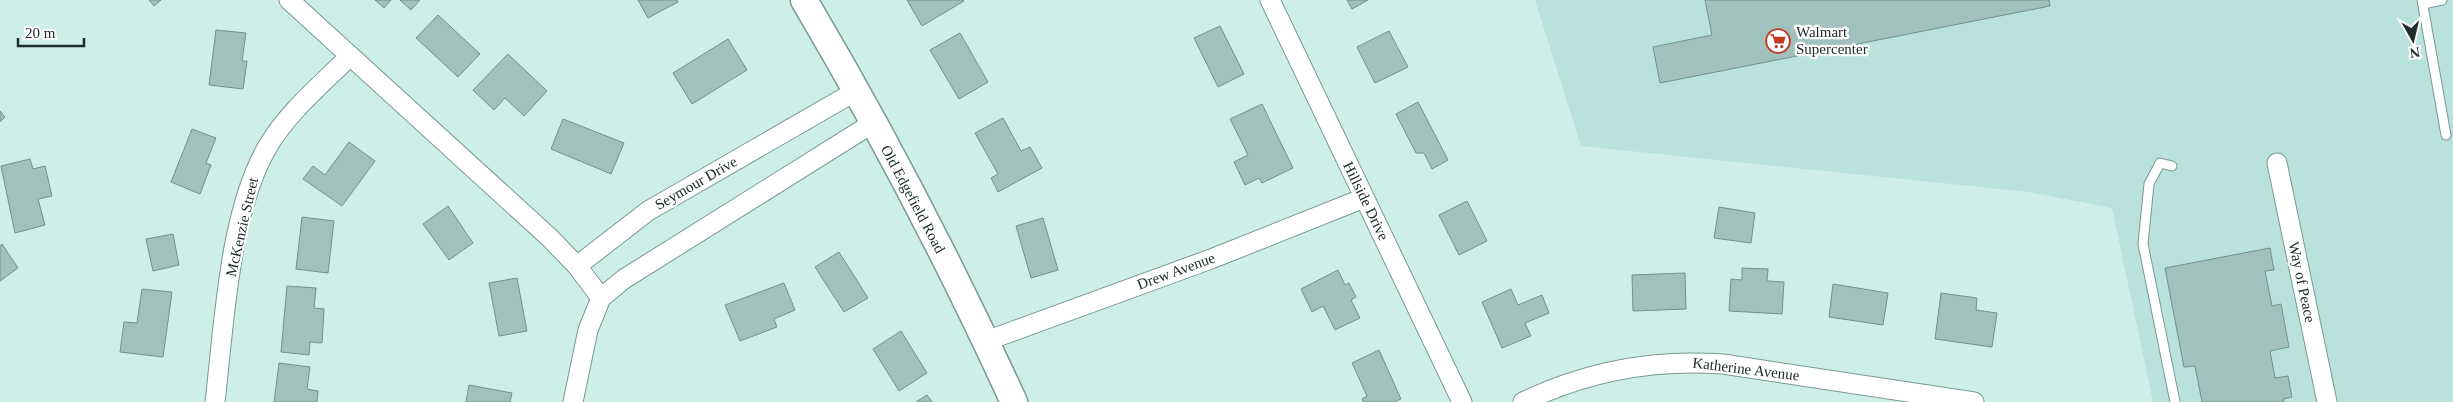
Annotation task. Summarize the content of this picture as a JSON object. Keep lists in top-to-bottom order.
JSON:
{
  "streets": {
    "street": [
      "Seymour Drive",
      "Old Edgefield Road",
      "Hillside Drive",
      "McKenzie Street",
      "Drew Avenue",
      "Way of Peace",
      "Katherine Avenue"
    ]
  },
  "crossings": [
    ["Seymour Drive", "Old Edgefield Road"],
    ["Old Edgefield Road", "Drew Avenue"],
    ["Hillside Drive", "Drew Avenue"]
  ],
  "places": {
    "supermarket": ["Walmart Supercenter"]
  },
  "scale_bar": "20 m",
  "north": "bottom"
}
